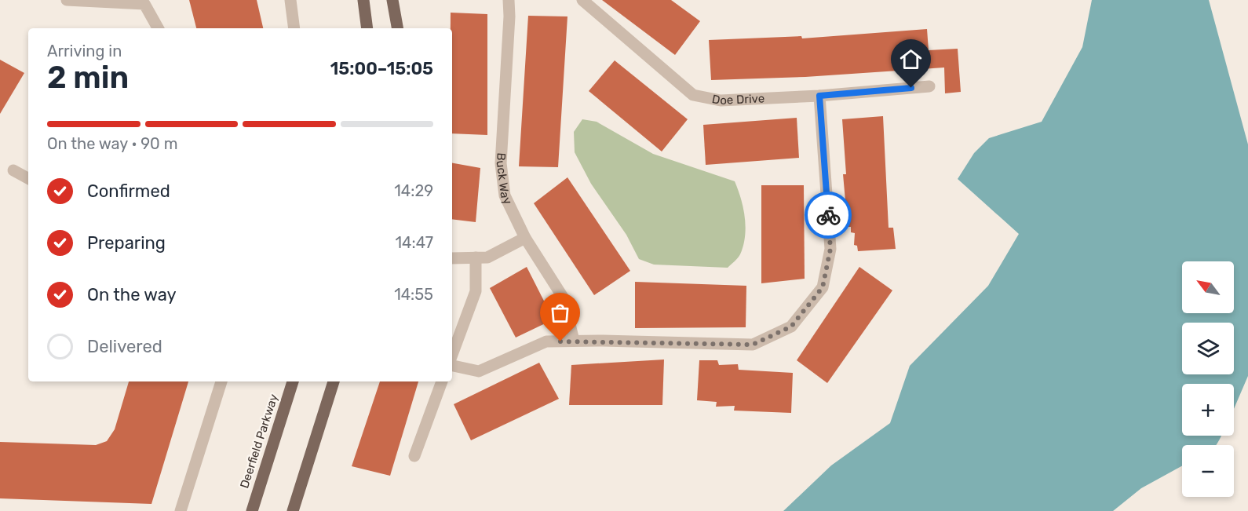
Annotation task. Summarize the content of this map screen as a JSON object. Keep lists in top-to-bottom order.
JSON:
{
  "streets": {
    "main road": ["Deerfield Parkway"],
    "street": ["Doe Drive", "Buck Way"]
  },
  "north": "top left",
  "page": {
    "heading": ["2 min", "Arriving in", "15:00–15:05"],
    "bar": "On the way · 90 m",
    "list": [
      ["Confirmed", "14:29"],
      ["Preparing", "14:47"],
      ["On the way", "14:55"],
      "Delivered"
    ],
    "map_buttons": ["+", "−"]
  }
}
